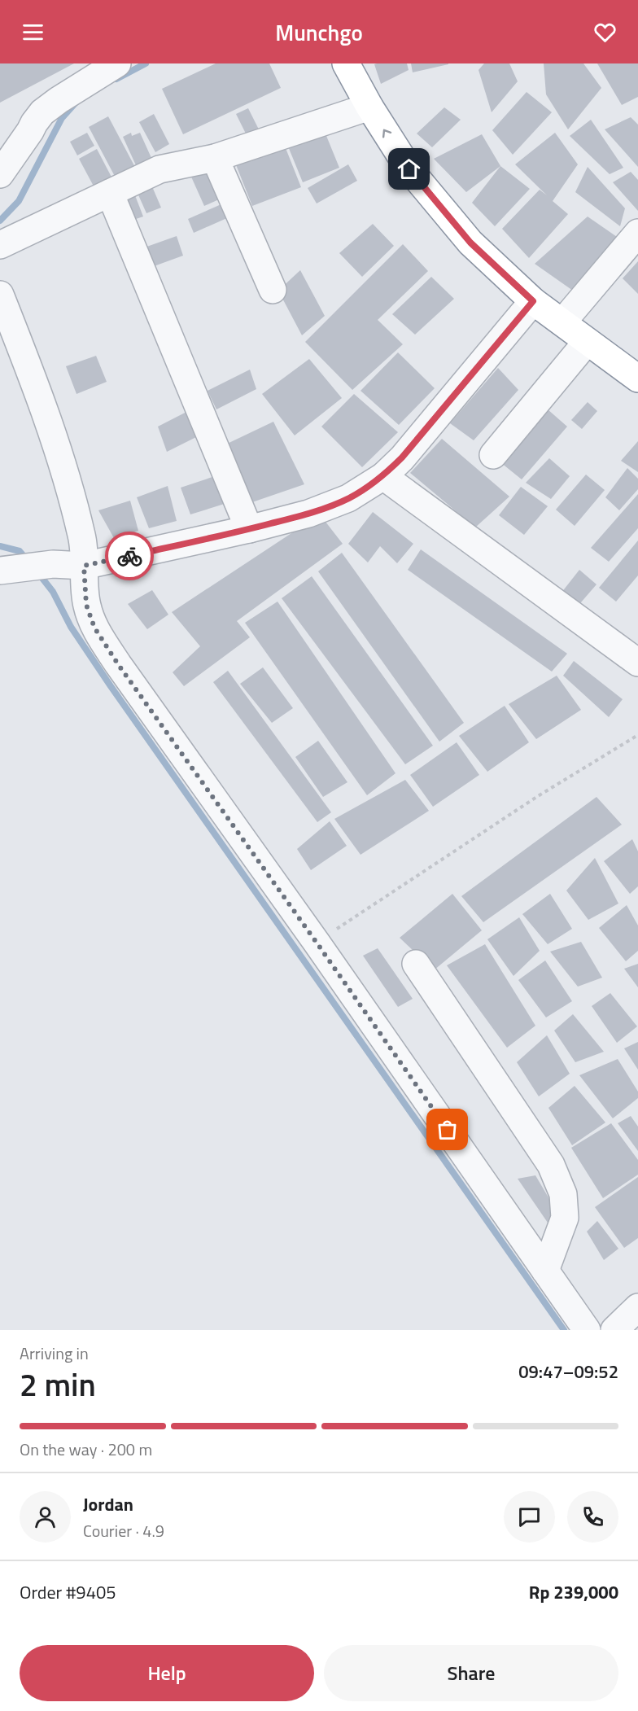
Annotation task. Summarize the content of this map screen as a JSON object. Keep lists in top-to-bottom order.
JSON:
{
  "page": {
    "header": "Munchgo",
    "heading": ["2 min", "Arriving in", "09:47–09:52"],
    "panel": [
      "Jordan",
      "Courier · 4.9",
      "Order #9405",
      "Rp 239,000"
    ],
    "bar": "On the way · 200 m",
    "buttons": ["Help", "Share"]
  }
}
